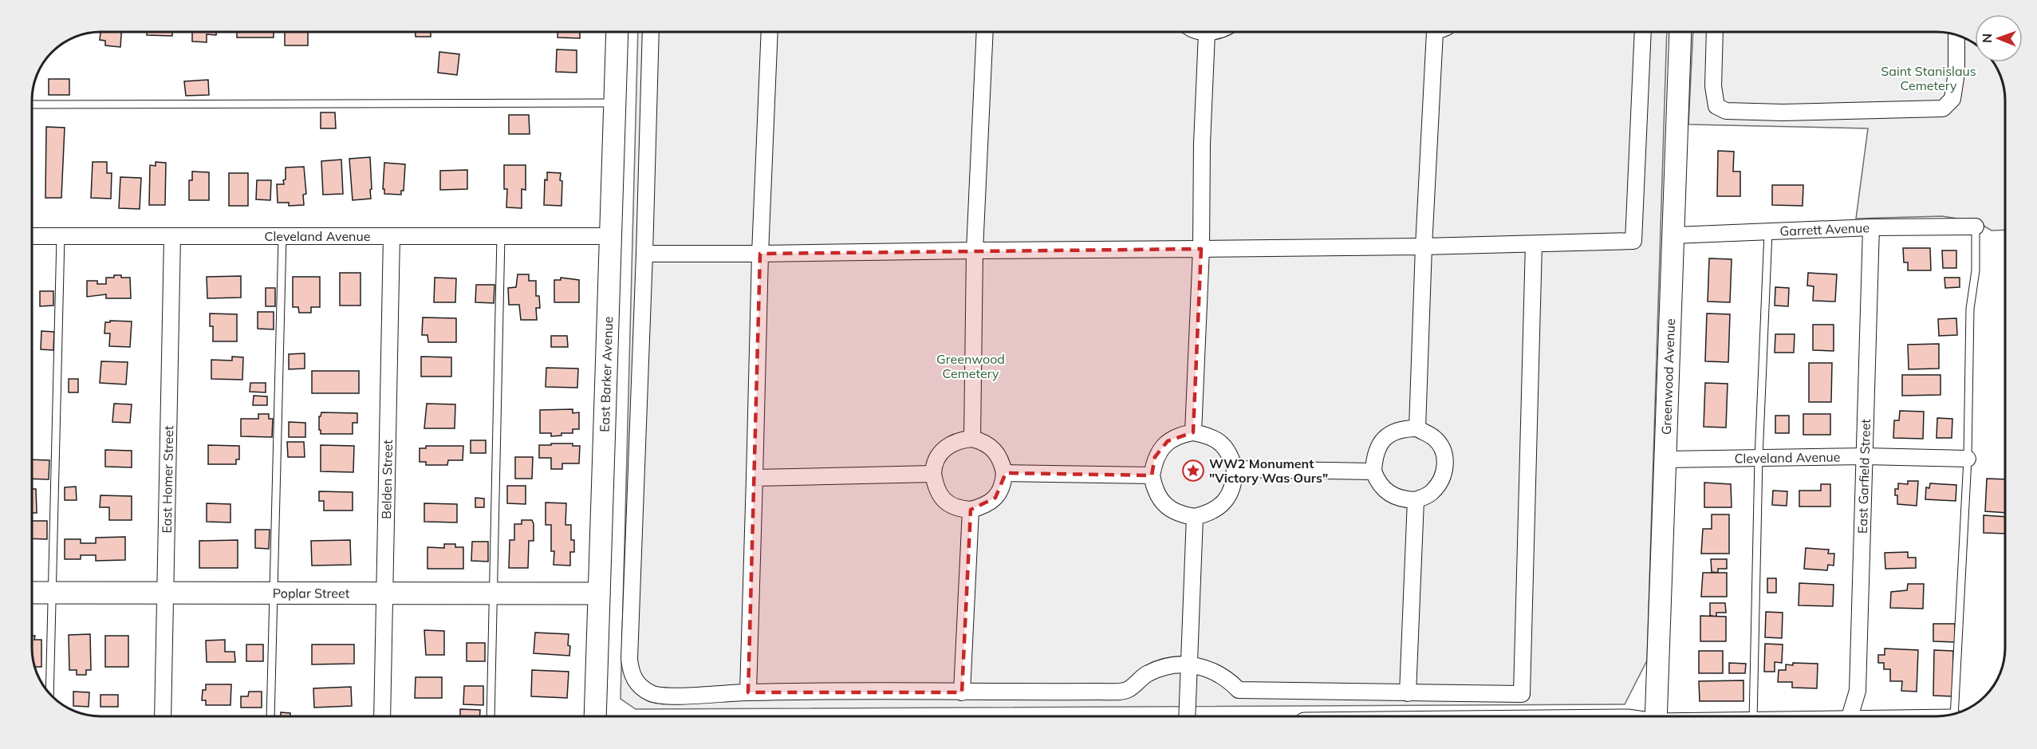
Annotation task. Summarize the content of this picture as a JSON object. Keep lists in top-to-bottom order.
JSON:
{
  "streets": {
    "street": [
      "Garrett Avenue",
      "Cleveland Avenue",
      "East Barker Avenue",
      "Greenwood Avenue",
      "East Garfield Street",
      "Belden Street",
      "East Homer Street",
      "Poplar Street"
    ]
  },
  "crossings": [
    ["Garrett Avenue", "Greenwood Avenue"],
    ["Garrett Avenue", "East Garfield Street"],
    ["Cleveland Avenue", "East Barker Avenue"],
    ["Cleveland Avenue", "Greenwood Avenue"],
    ["Cleveland Avenue", "East Garfield Street"],
    ["Cleveland Avenue", "Belden Street"],
    ["Cleveland Avenue", "East Homer Street"],
    ["East Barker Avenue", "Poplar Street"],
    ["Belden Street", "Poplar Street"],
    ["East Homer Street", "Poplar Street"]
  ],
  "parks": ["Saint Stanislaus Cemetery", "Greenwood Cemetery"],
  "places": {
    "place": ["WW2 Monument \"Victory Was Ours\""]
  },
  "north": "left"
}
